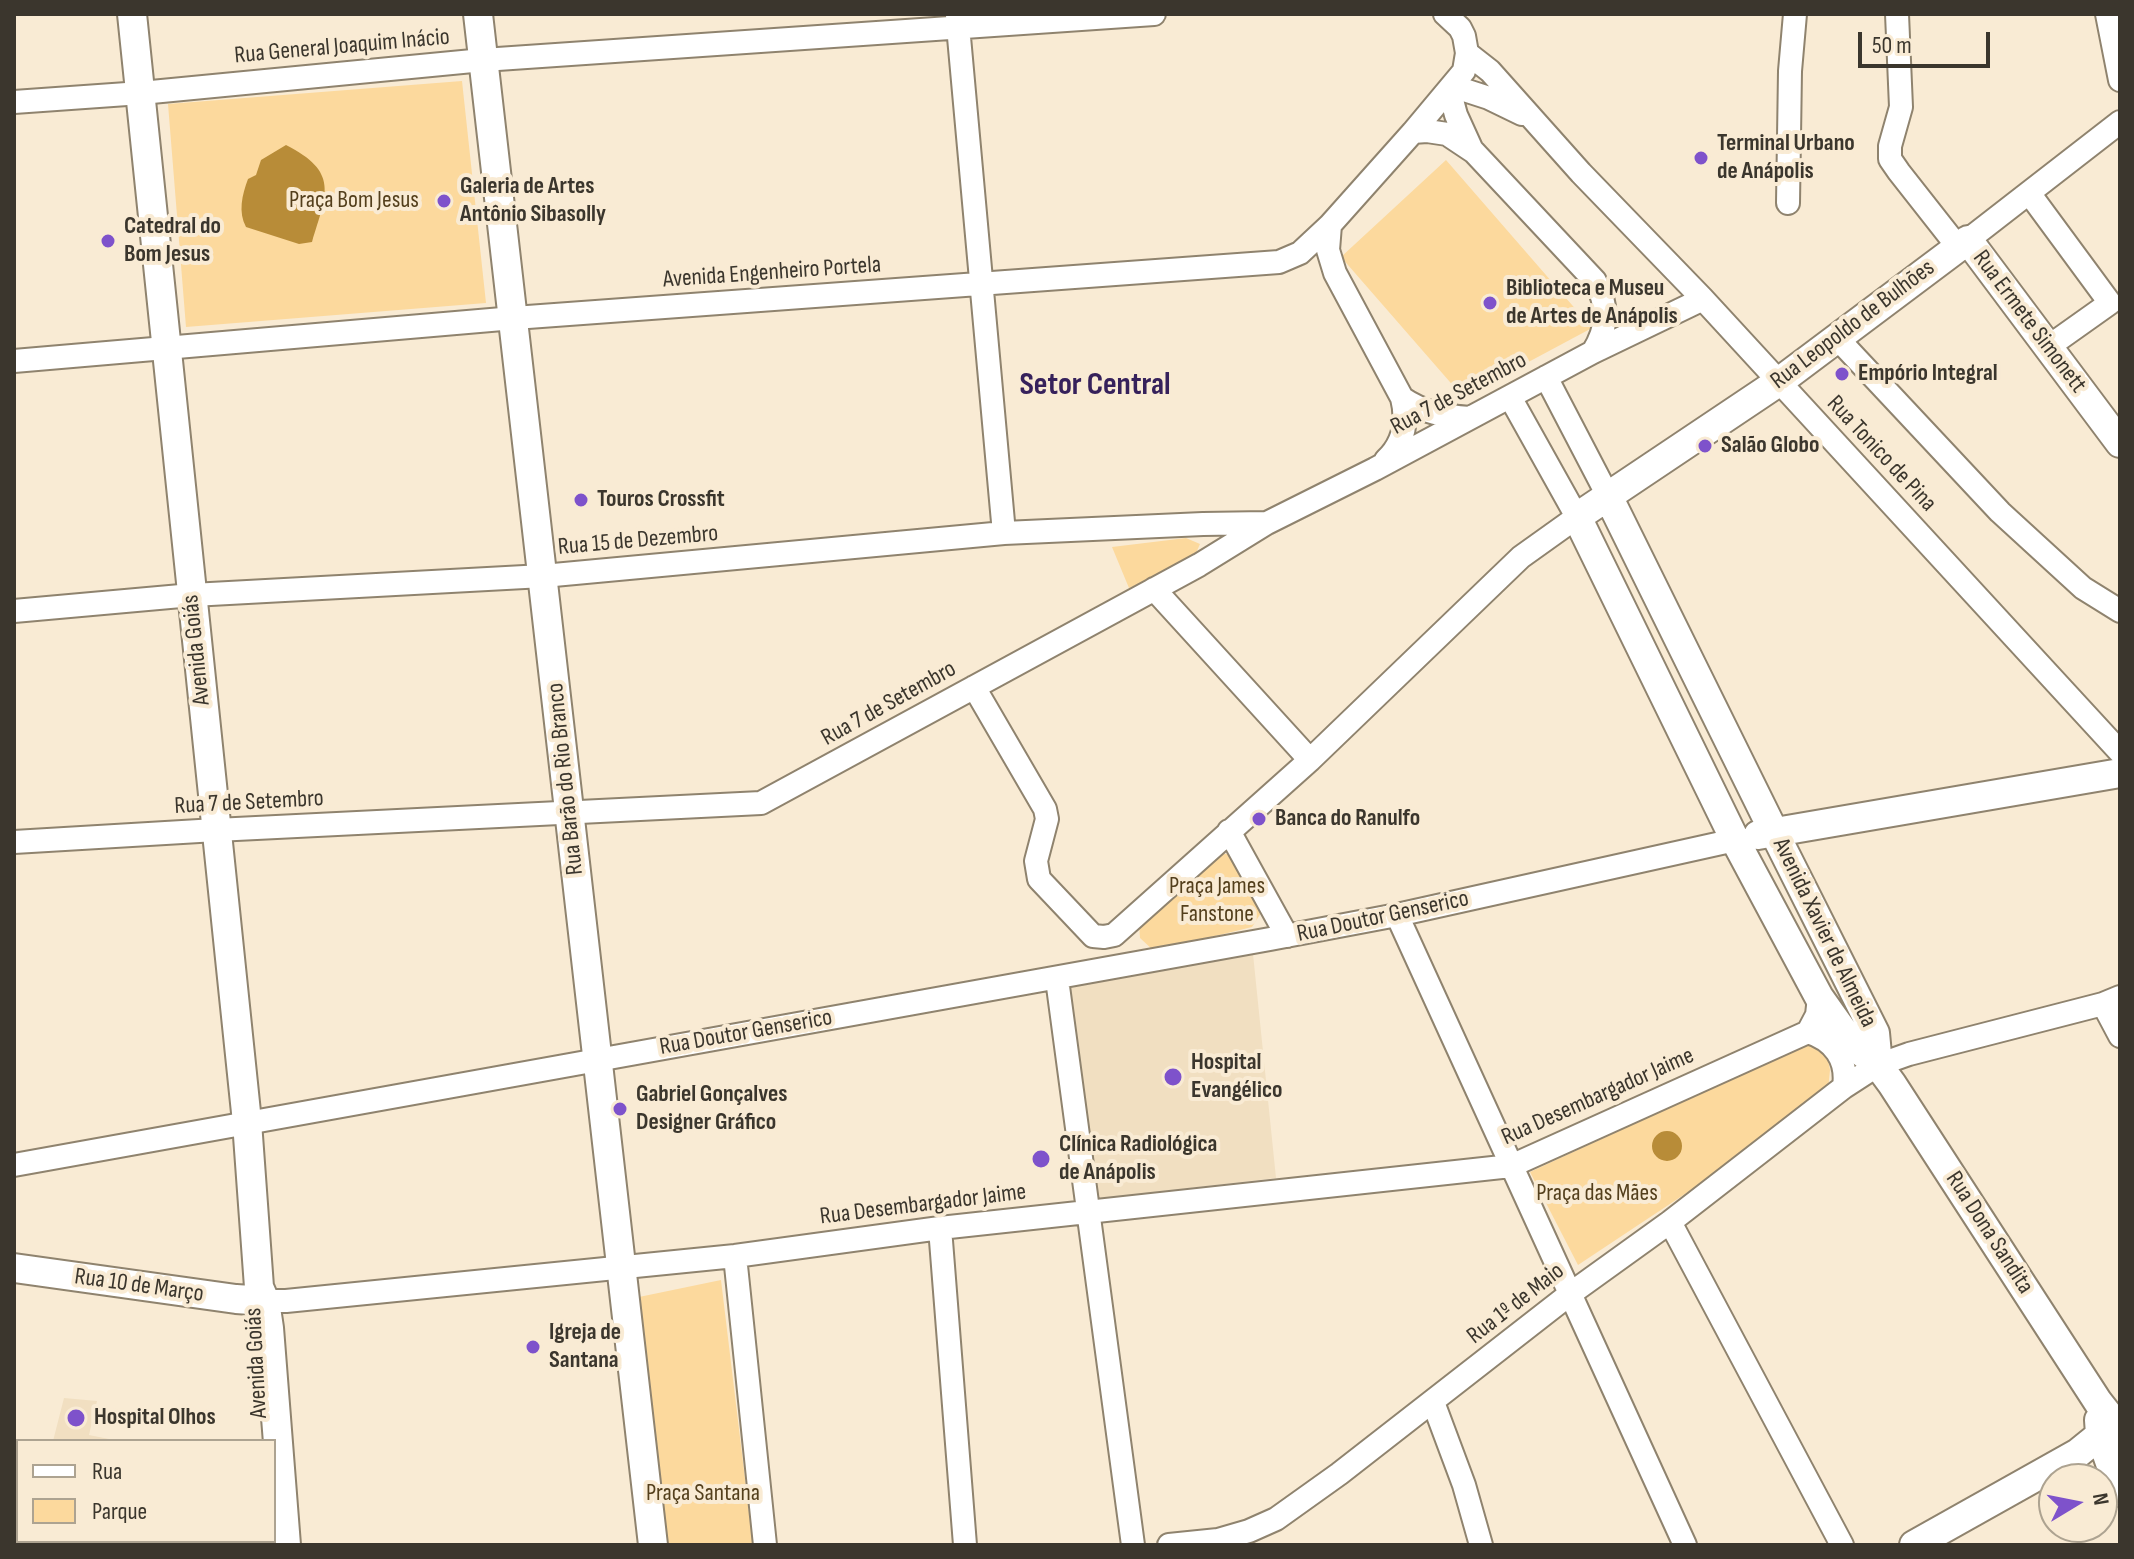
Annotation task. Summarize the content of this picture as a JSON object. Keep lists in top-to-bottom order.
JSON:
{
  "streets": {
    "main road": [
      "Rua Ermete Simonett",
      "Rua Leopoldo de Bulhões",
      "Avenida Goiás",
      "Rua Barão do Rio Branco",
      "Rua Doutor Genserico",
      "Avenida Xavier de Almeida",
      "Rua Dona Sandita",
      "Rua 10 de Março"
    ],
    "street": [
      "Rua General Joaquim Inácio",
      "Avenida Engenheiro Portela",
      "Rua 7 de Setembro",
      "Rua Tonico de Pina",
      "Rua 15 de Dezembro",
      "Rua Desembargador Jaime",
      "Rua 1º de Maio"
    ]
  },
  "crossings": [
    ["Rua General Joaquim Inácio", "Avenida Goiás"],
    ["Rua General Joaquim Inácio", "Rua Barão do Rio Branco"],
    ["Avenida Engenheiro Portela", "Rua 7 de Setembro"],
    ["Avenida Engenheiro Portela", "Avenida Goiás"],
    ["Avenida Engenheiro Portela", "Rua Barão do Rio Branco"],
    ["Avenida Engenheiro Portela", "Avenida Xavier de Almeida"],
    ["Rua Ermete Simonett", "Rua Leopoldo de Bulhões"],
    ["Rua Leopoldo de Bulhões", "Rua Tonico de Pina"],
    ["Rua Leopoldo de Bulhões", "Avenida Xavier de Almeida"],
    ["Rua 7 de Setembro", "Rua Tonico de Pina"],
    ["Rua 7 de Setembro", "Rua 15 de Dezembro"],
    ["Rua 7 de Setembro", "Avenida Goiás"],
    ["Rua 7 de Setembro", "Rua Barão do Rio Branco"],
    ["Rua 7 de Setembro", "Avenida Xavier de Almeida"],
    ["Rua 15 de Dezembro", "Avenida Goiás"],
    ["Rua 15 de Dezembro", "Rua Barão do Rio Branco"],
    ["Avenida Goiás", "Rua Doutor Genserico"],
    ["Avenida Goiás", "Rua Desembargador Jaime"],
    ["Avenida Goiás", "Rua 10 de Março"],
    ["Rua Barão do Rio Branco", "Rua Doutor Genserico"],
    ["Rua Barão do Rio Branco", "Rua Desembargador Jaime"],
    ["Rua Doutor Genserico", "Avenida Xavier de Almeida"],
    ["Avenida Xavier de Almeida", "Rua Dona Sandita"],
    ["Avenida Xavier de Almeida", "Rua 1º de Maio"],
    ["Rua Desembargador Jaime", "Rua 10 de Março"],
    ["Rua Dona Sandita", "Rua 1º de Maio"]
  ],
  "districts": ["Setor Central"],
  "parks": [
    "Praça Bom Jesus",
    "Praça James Fanstone",
    "Praça das Mães",
    "Praça Santana"
  ],
  "places": [
    "Terminal Urbano de Anápolis",
    "Galeria de Artes Antônio Sibasolly",
    "Catedral do Bom Jesus",
    "Biblioteca e Museu de Artes de Anápolis",
    "Empório Integral",
    "Salão Globo",
    "Touros Crossfit",
    "Banca do Ranulfo",
    "Hospital Evangélico",
    "Gabriel Gonçalves Designer Gráfico",
    "Clínica Radiológica de Anápolis",
    "Igreja de Santana",
    "Hospital Olhos"
  ],
  "legend": ["Rua", "Parque"],
  "scale_bar": "50 m",
  "north": "right"
}
